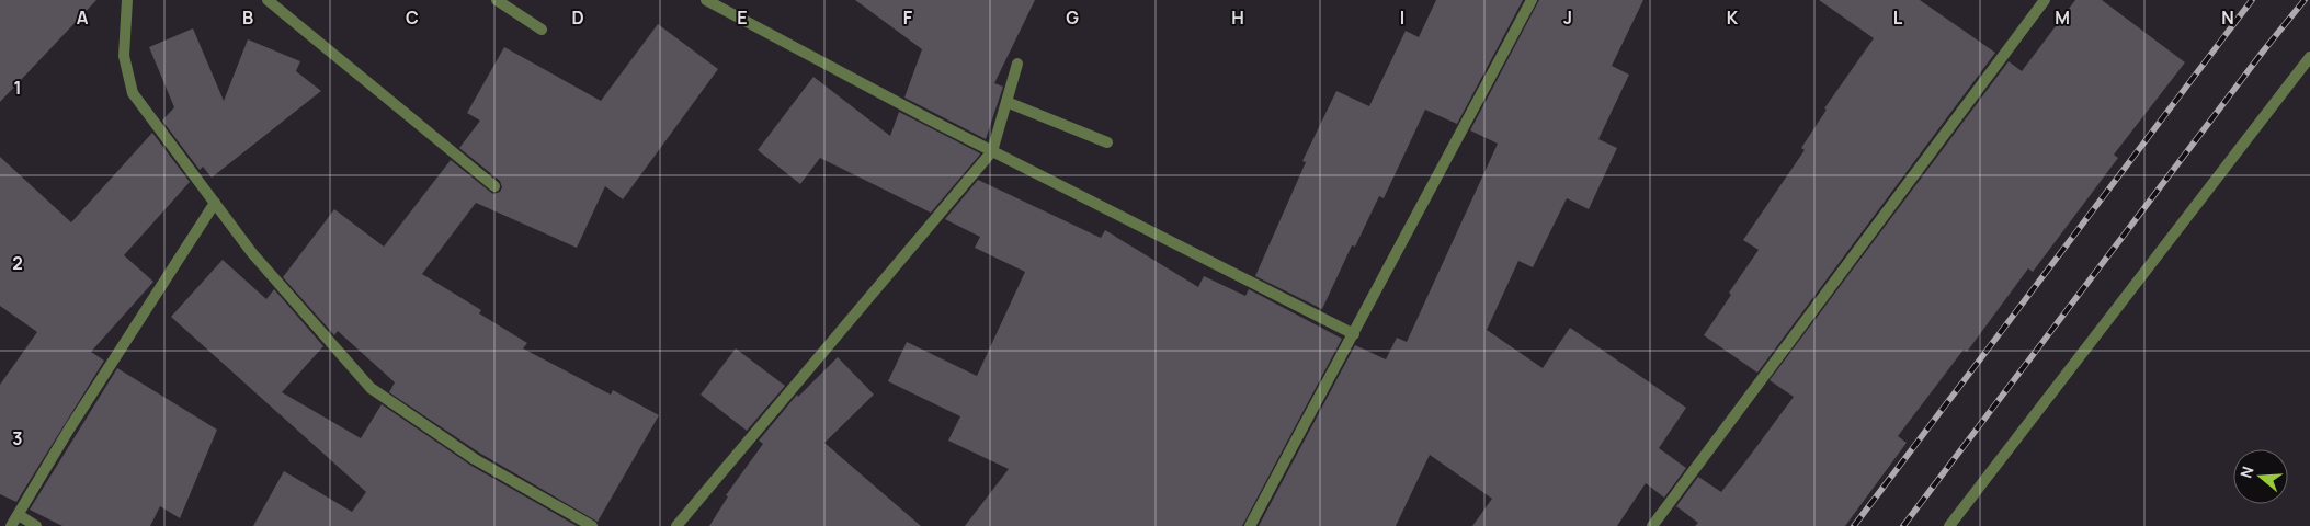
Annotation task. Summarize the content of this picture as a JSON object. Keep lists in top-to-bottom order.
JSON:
{
  "north": "left",
  "grid": {
    "columns": [
      "A",
      "B",
      "C",
      "D",
      "E",
      "F",
      "G",
      "H",
      "I",
      "J",
      "K",
      "L",
      "M",
      "N"
    ],
    "rows": ["1", "2", "3"]
  }
}
